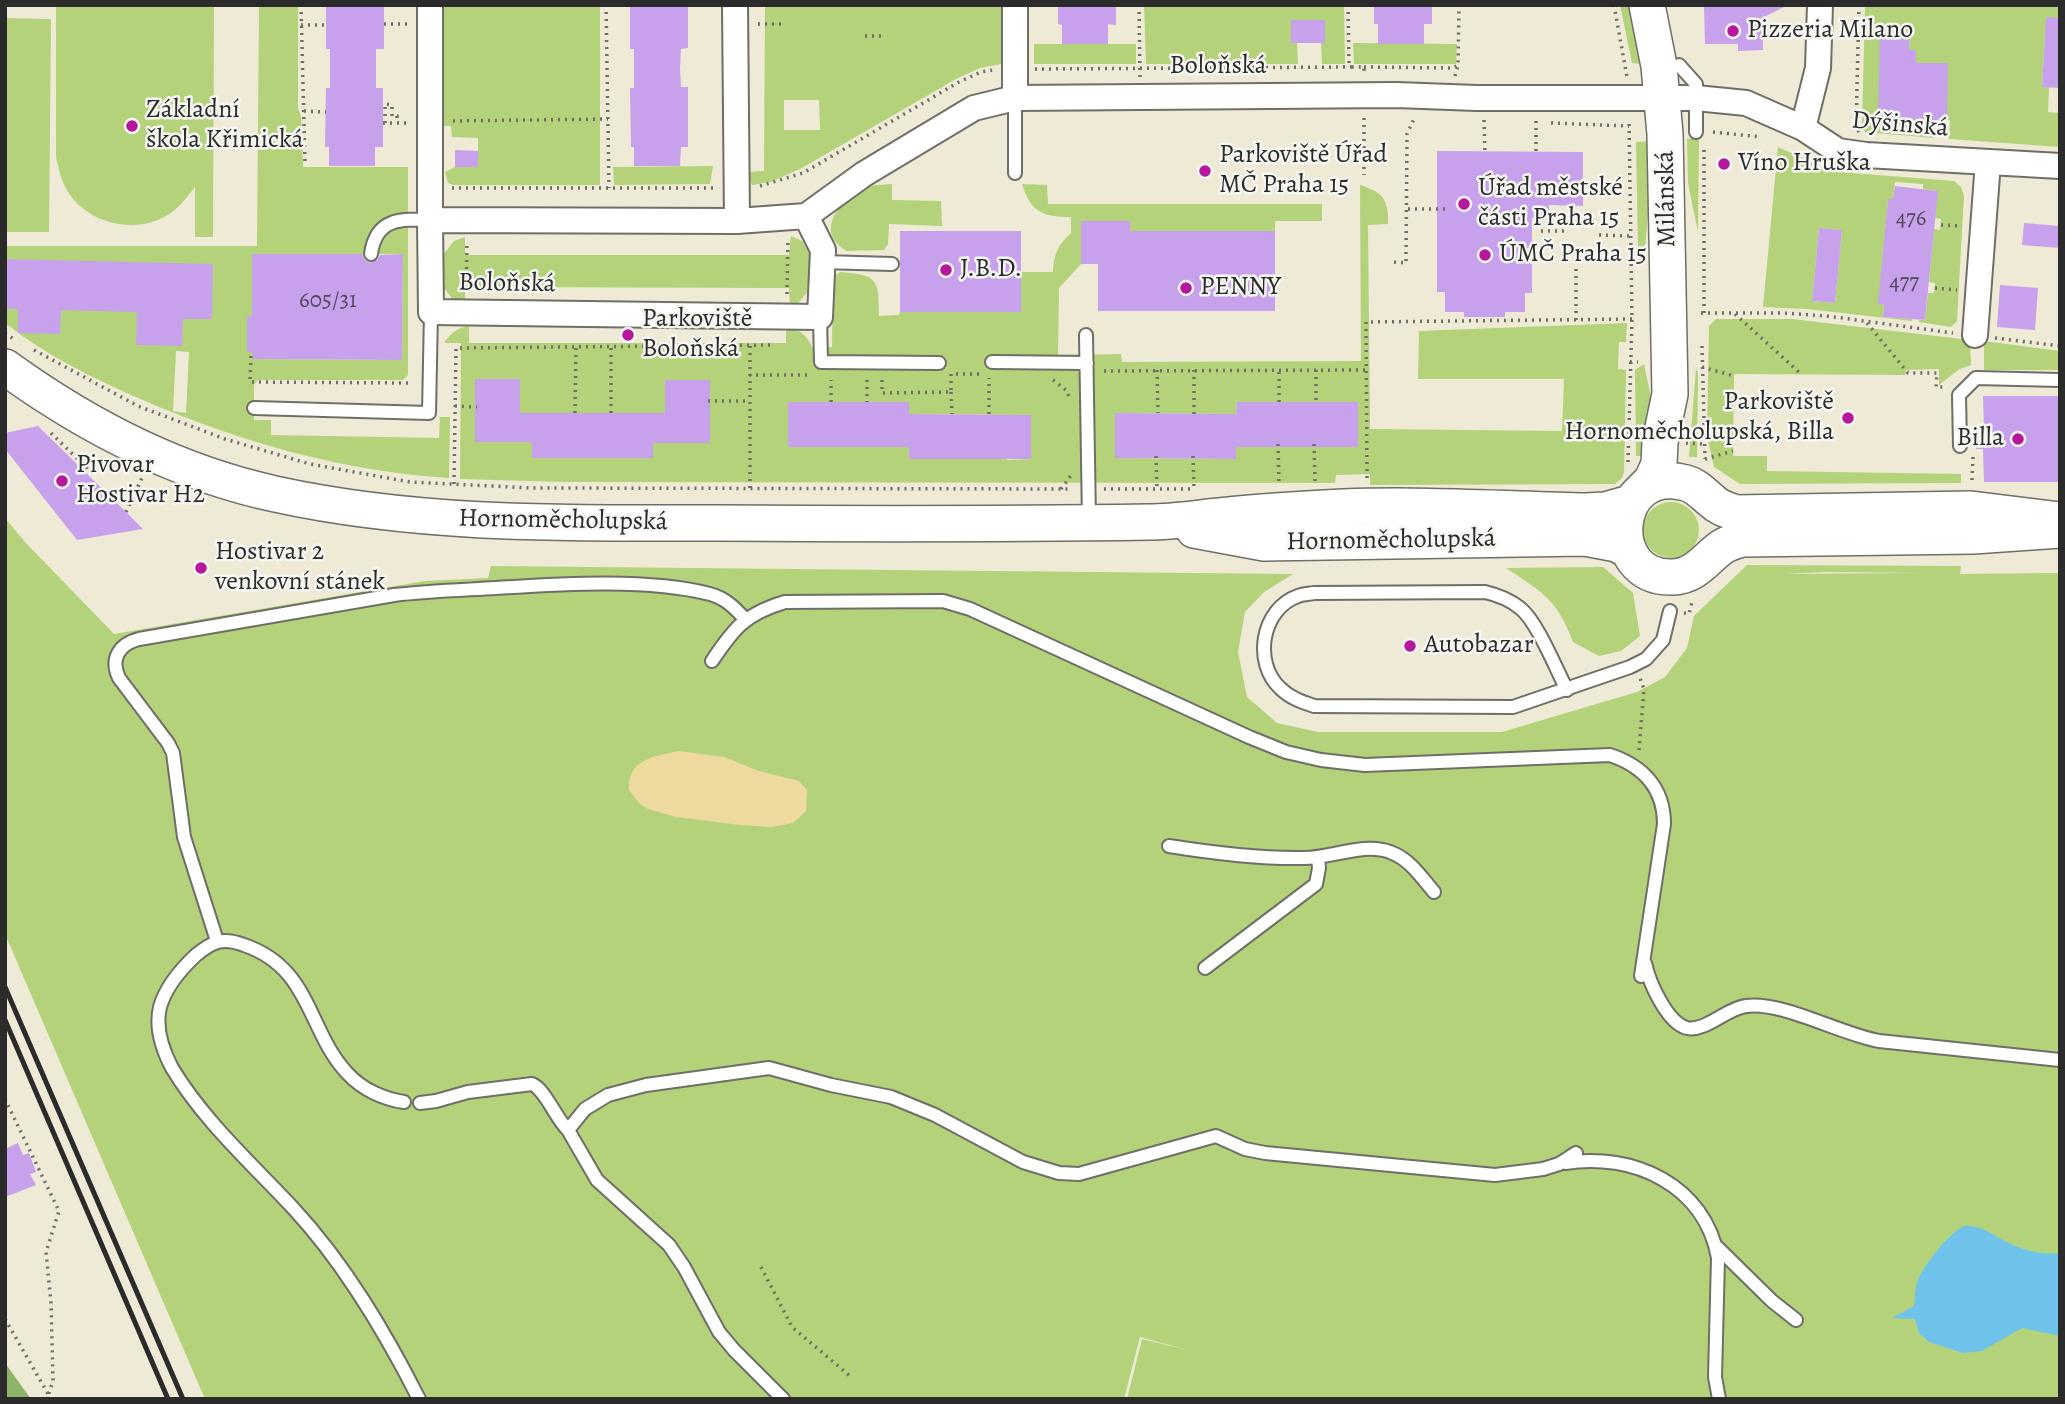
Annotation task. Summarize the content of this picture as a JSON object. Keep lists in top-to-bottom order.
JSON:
{
  "streets": {
    "street": [
      "Boloňská",
      "Dýšinská",
      "Milánská",
      "Hornoměcholupská"
    ]
  },
  "crossings": [
    ["Boloňská", "Dýšinská"],
    ["Boloňská", "Milánská"],
    ["Dýšinská", "Milánská"],
    ["Milánská", "Hornoměcholupská"]
  ],
  "places": [
    "Pizzeria Milano",
    "Základní škola Křimická",
    "Víno Hruška",
    "Parkoviště Úřad MČ Praha 15",
    "Úřad městské části Praha 15",
    "ÚMČ Praha 15",
    "J.B.D.",
    "PENNY",
    "Parkoviště Boloňská",
    "Parkoviště Hornoměcholupská, Billa",
    "Billa",
    "Pivovar Hostivar H2",
    "Hostivar 2 venkovní stánek",
    "Autobazar"
  ],
  "house_numbers": ["476", "477", "605/31"]
}
